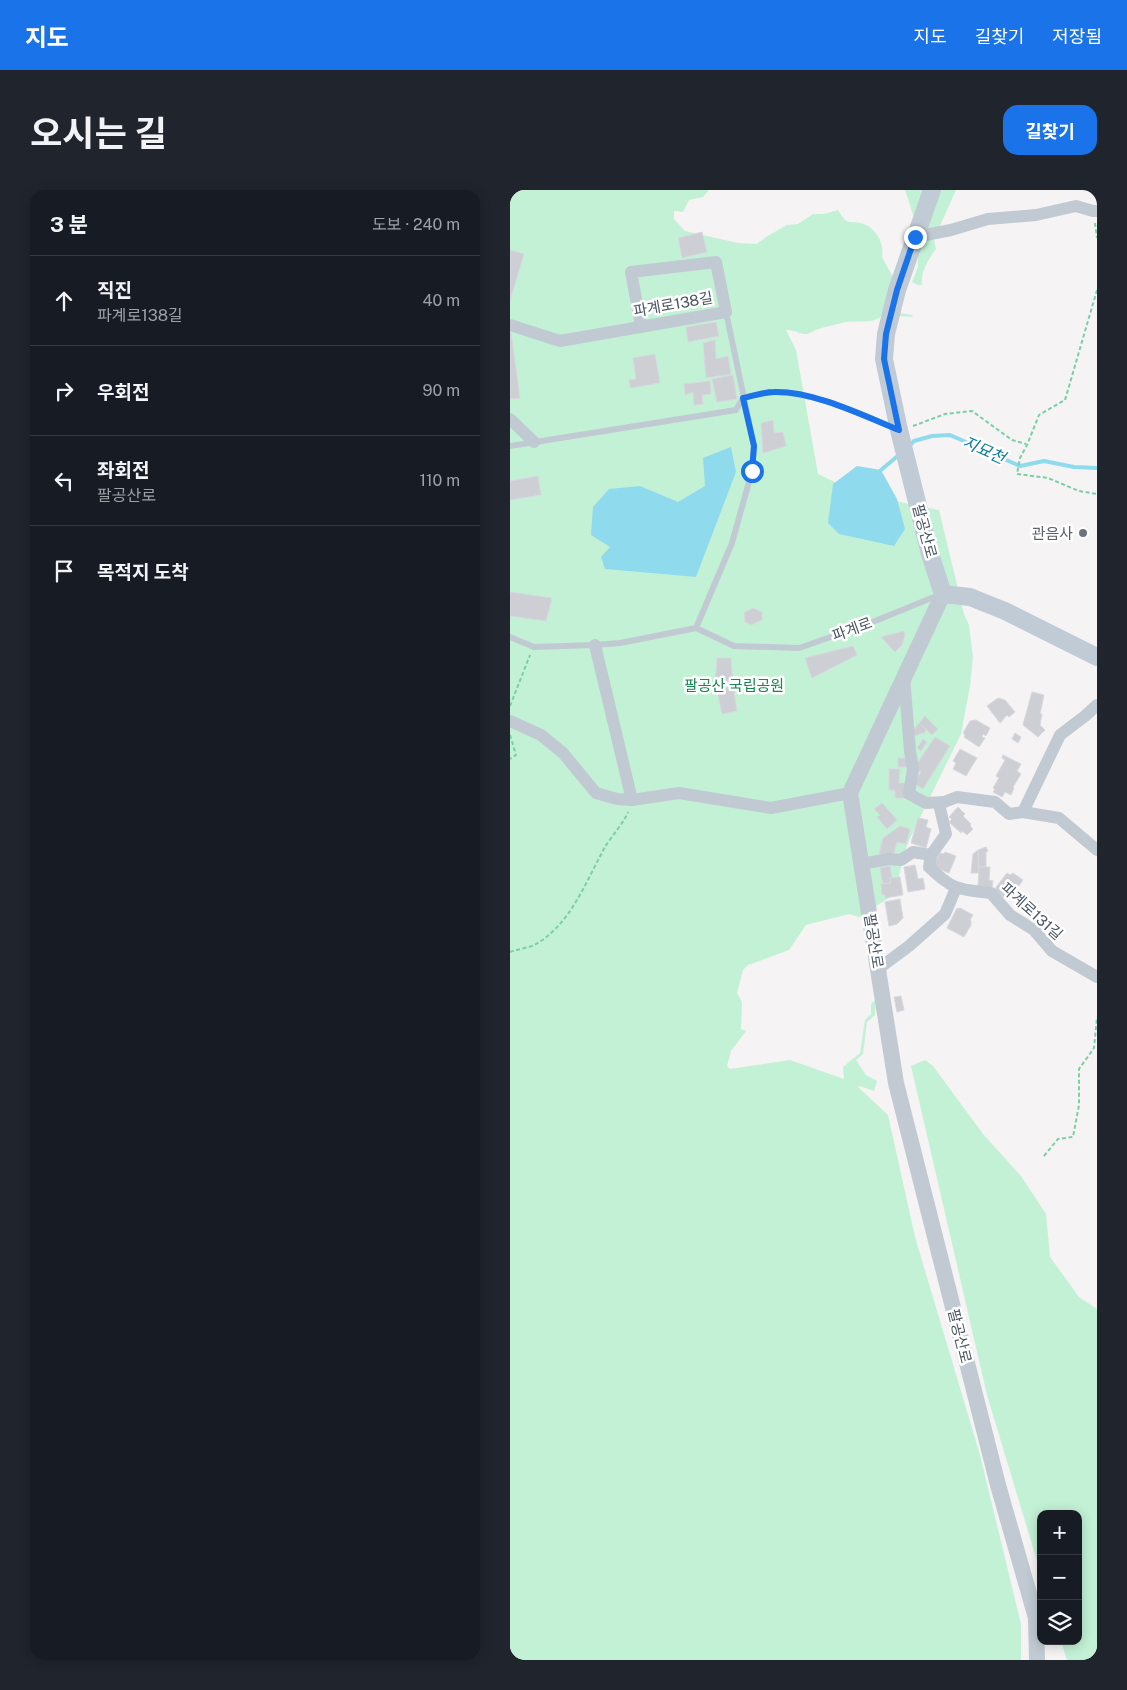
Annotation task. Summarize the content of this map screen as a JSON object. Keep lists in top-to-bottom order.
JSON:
{
  "streets": {
    "main road": ["팔공산로", "파계로"],
    "street": ["파계로138길", "파계로131길"]
  },
  "crossings": [
    ["파계로138길", "파계로"],
    ["팔공산로", "파계로"]
  ],
  "water": ["지묘천"],
  "parks": ["팔공산 국립공원"],
  "places": ["관음사"],
  "page": {
    "header": "지도",
    "nav": ["지도", "길찾기", "저장됨"],
    "title": "오시는 길",
    "buttons": "길찾기",
    "heading": ["3 분", "도보 · 240 m"],
    "list": [
      ["직진", "파계로138길", "40 m"],
      ["우회전", "90 m"],
      ["좌회전", "팔공산로", "110 m"],
      "목적지 도착"
    ],
    "map_buttons": ["+", "−"]
  }
}
